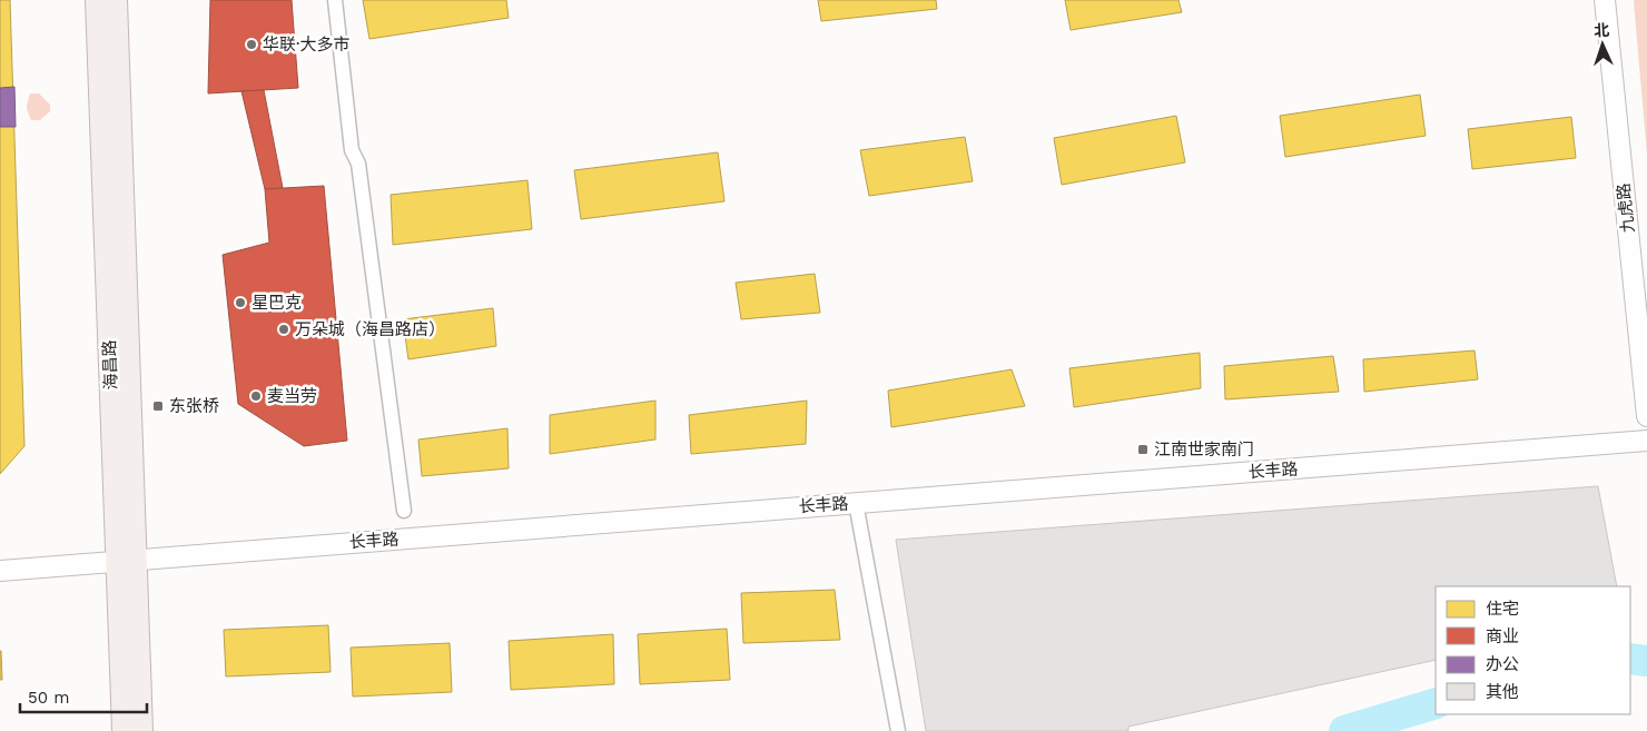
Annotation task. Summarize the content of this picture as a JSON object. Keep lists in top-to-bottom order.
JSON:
{
  "streets": {
    "main road": ["海昌路"],
    "street": ["九虎路", "长丰路"]
  },
  "crossings": [
    ["海昌路", "长丰路"]
  ],
  "places": {
    "other": [
      "华联·大多市",
      "星巴克",
      "万朵城（海昌路店）",
      "麦当劳"
    ],
    "transit": ["东张桥", "江南世家南门"]
  },
  "legend": [
    "住宅",
    "商业",
    "办公",
    "其他"
  ],
  "scale_bar": "50 m",
  "north": "top"
}
